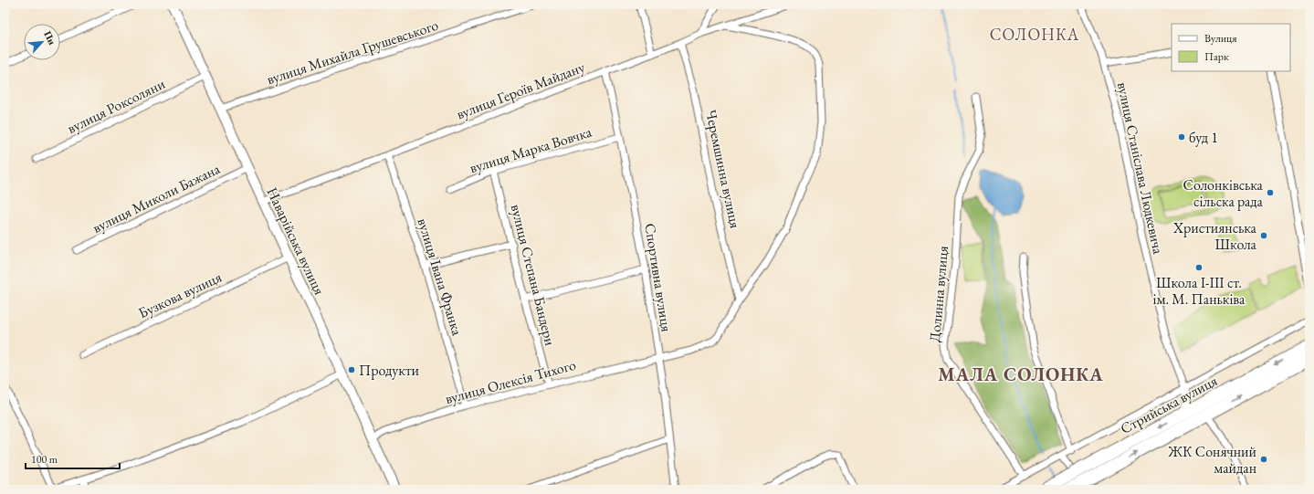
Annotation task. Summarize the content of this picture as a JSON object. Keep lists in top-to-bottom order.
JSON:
{
  "streets": {
    "highway": ["Стрийська вулиця"],
    "street": [
      "вулиця Михайла Грушевського",
      "вулиця Героїв Майдану",
      "вулиця Роксоляни",
      "вулиця Марка Вовчка",
      "вулиця Станіслава Людкевича",
      "Черемшинна вулиця",
      "вулиця Миколи Бажана",
      "Наварійська вулиця",
      "вулиця Степана Бандери",
      "вулиця Івана Франка",
      "Спортивна вулиця",
      "Долинна вулиця",
      "Бузкова вулиця",
      "вулиця Олексія Тихого"
    ]
  },
  "crossings": [
    ["вулиця Михайла Грушевського", "Наварійська вулиця"],
    ["вулиця Героїв Майдану", "Черемшинна вулиця"],
    ["вулиця Героїв Майдану", "Наварійська вулиця"],
    ["вулиця Героїв Майдану", "вулиця Івана Франка"],
    ["вулиця Героїв Майдану", "Спортивна вулиця"],
    ["вулиця Героїв Майдану", "вулиця Олексія Тихого"],
    ["вулиця Роксоляни", "Наварійська вулиця"],
    ["вулиця Марка Вовчка", "вулиця Степана Бандери"],
    ["вулиця Марка Вовчка", "Спортивна вулиця"],
    ["вулиця Станіслава Людкевича", "Стрийська вулиця"],
    ["Черемшинна вулиця", "вулиця Олексія Тихого"],
    ["вулиця Миколи Бажана", "Наварійська вулиця"],
    ["Наварійська вулиця", "Бузкова вулиця"],
    ["Наварійська вулиця", "вулиця Олексія Тихого"],
    ["вулиця Степана Бандери", "вулиця Олексія Тихого"],
    ["вулиця Івана Франка", "вулиця Олексія Тихого"],
    ["Спортивна вулиця", "вулиця Олексія Тихого"]
  ],
  "districts": ["СОЛОНКА", "МАЛА СОЛОНКА"],
  "places": [
    "буд 1",
    "Солонківська сільска рада",
    "Християнська Школа",
    "Школа І-ІІІ ст. ім. М. Паньківа",
    "Продукти",
    "ЖК Сонячний майдан"
  ],
  "legend": ["Вулиця", "Парк"],
  "scale_bar": "100 m",
  "north": "top right"
}
